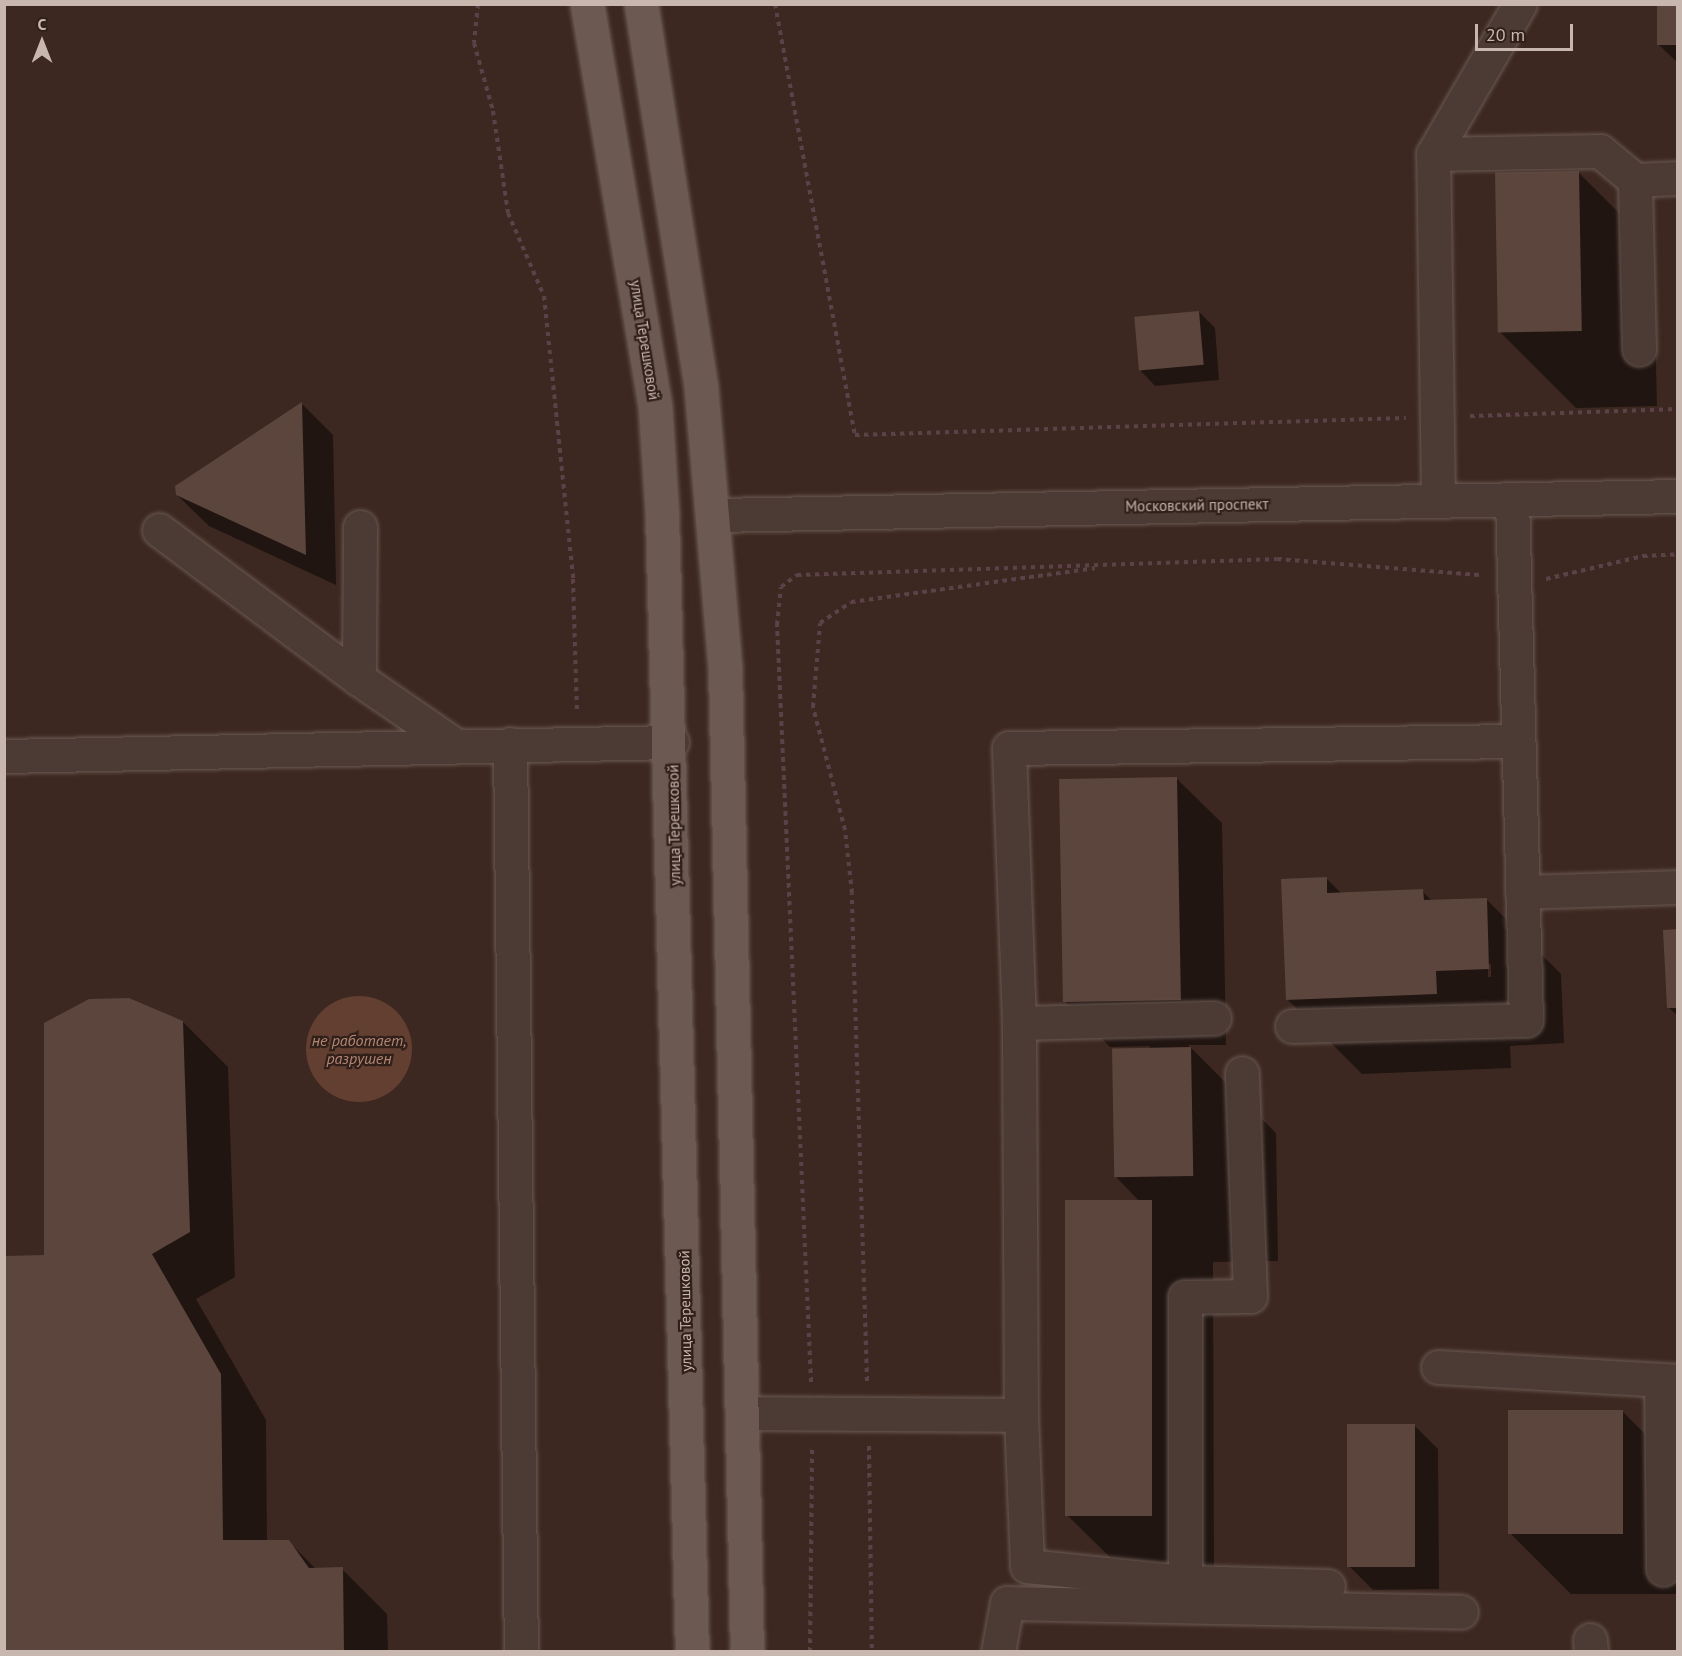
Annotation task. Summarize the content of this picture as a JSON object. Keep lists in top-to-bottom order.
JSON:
{
  "streets": {
    "main road": ["улица Терешковой"],
    "street": ["Московский проспект"]
  },
  "water": ["не работает, разрушен"],
  "scale_bar": "20 m",
  "north": "top"
}
